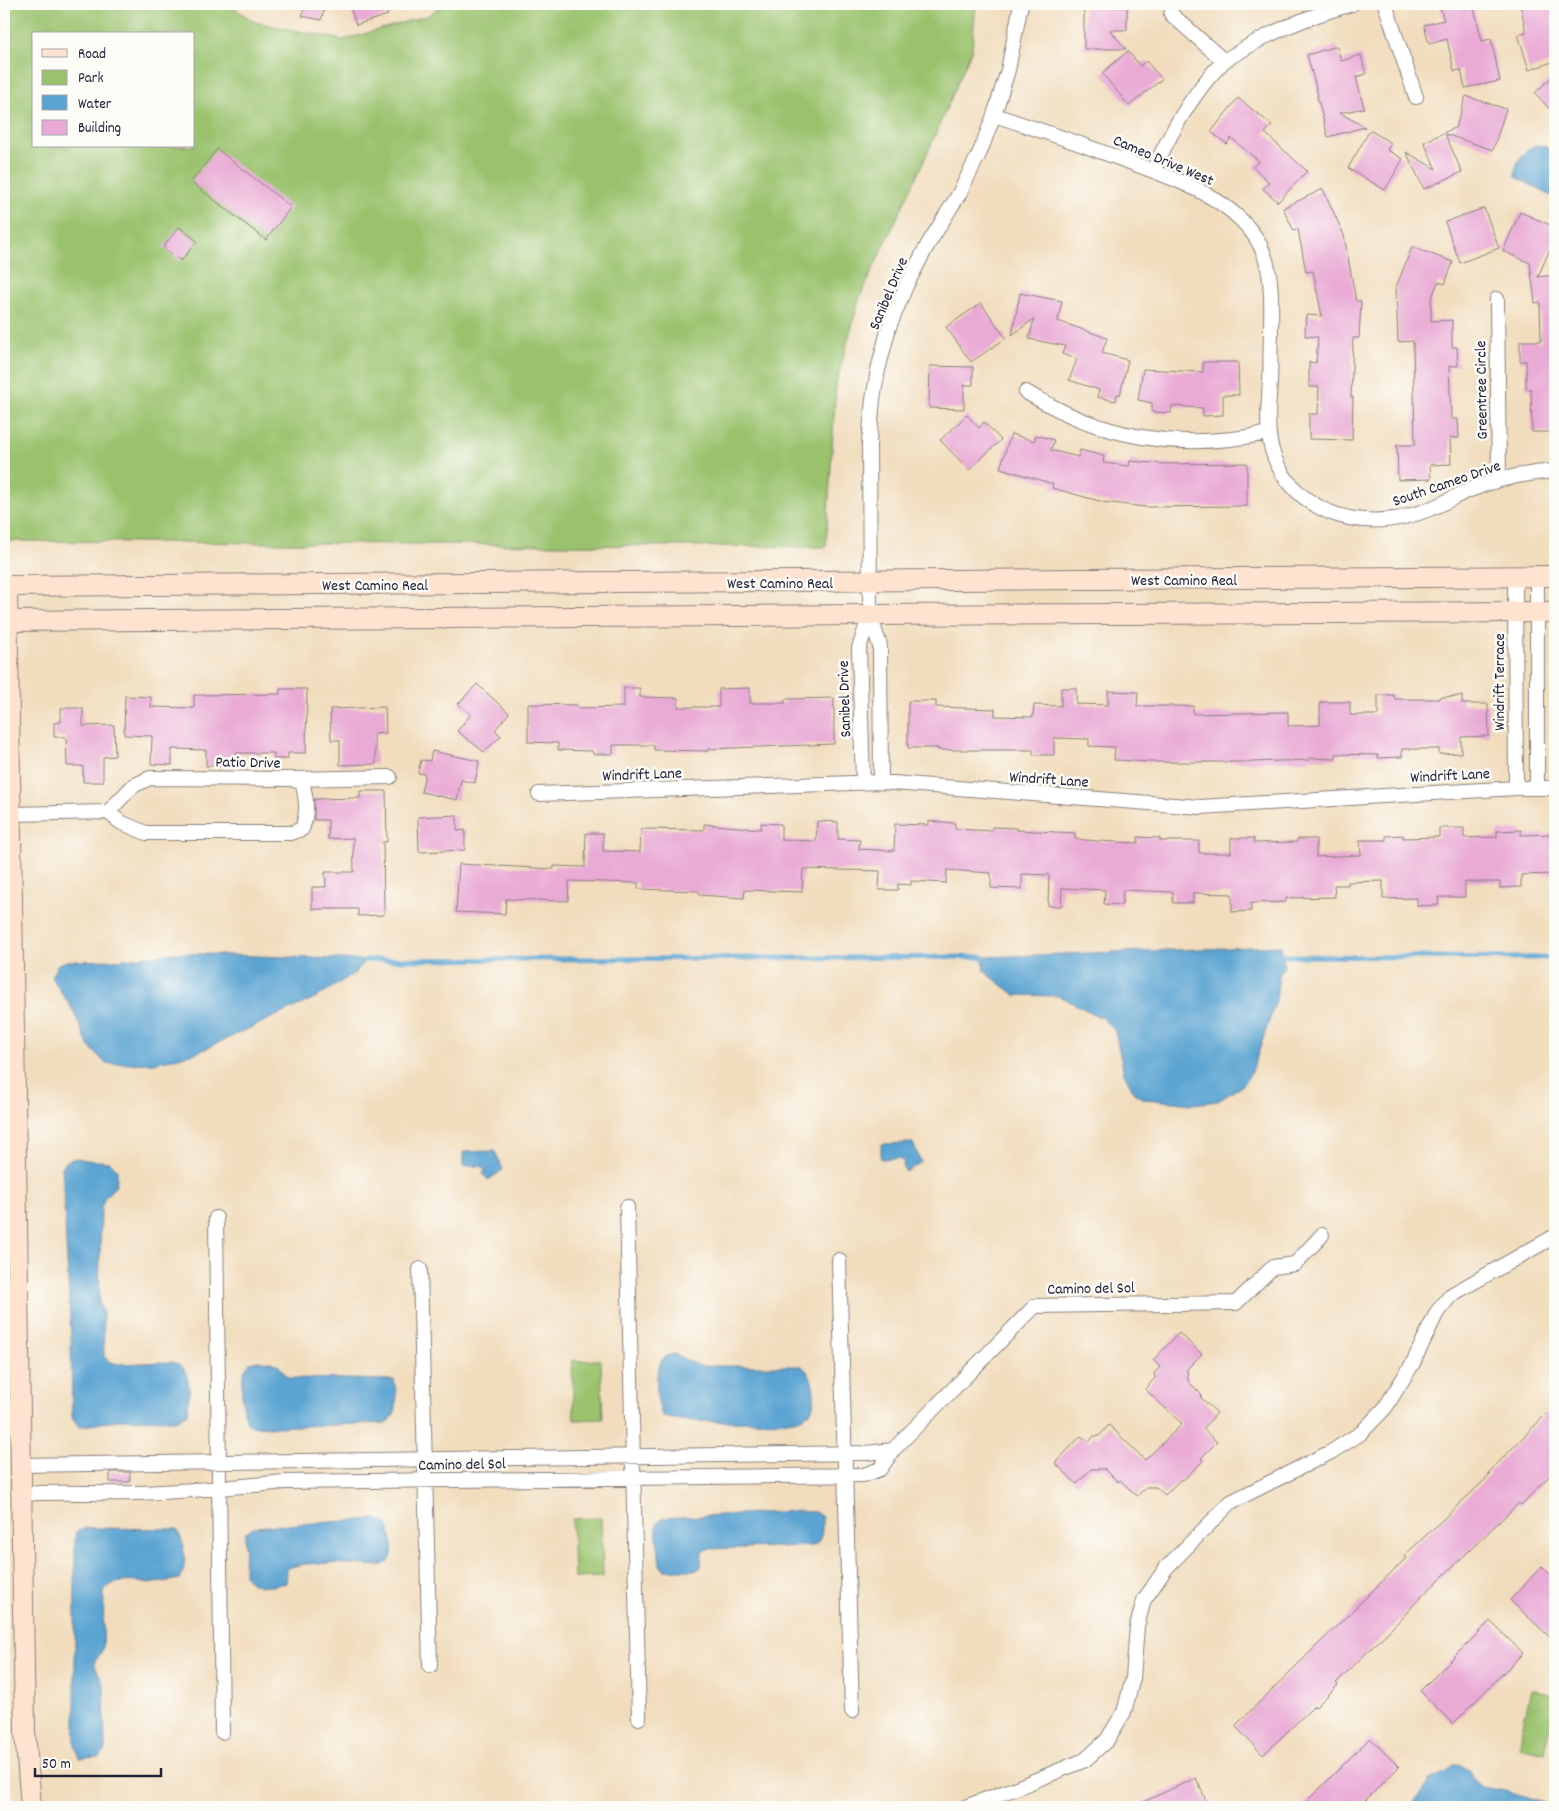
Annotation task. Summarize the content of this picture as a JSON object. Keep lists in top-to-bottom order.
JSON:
{
  "streets": {
    "street": [
      "Cameo Drive West",
      "Sanibel Drive",
      "Greentree Circle",
      "South Cameo Drive",
      "West Camino Real",
      "Windrift Terrace",
      "Patio Drive",
      "Windrift Lane",
      "Camino del Sol"
    ]
  },
  "crossings": [
    ["Cameo Drive West", "Sanibel Drive"],
    ["Cameo Drive West", "South Cameo Drive"],
    ["Sanibel Drive", "West Camino Real"],
    ["Sanibel Drive", "Windrift Lane"],
    ["Greentree Circle", "South Cameo Drive"],
    ["West Camino Real", "Windrift Terrace"],
    ["Windrift Terrace", "Windrift Lane"]
  ],
  "legend": [
    "Road",
    "Park",
    "Water",
    "Building"
  ],
  "scale_bar": "50 m"
}
